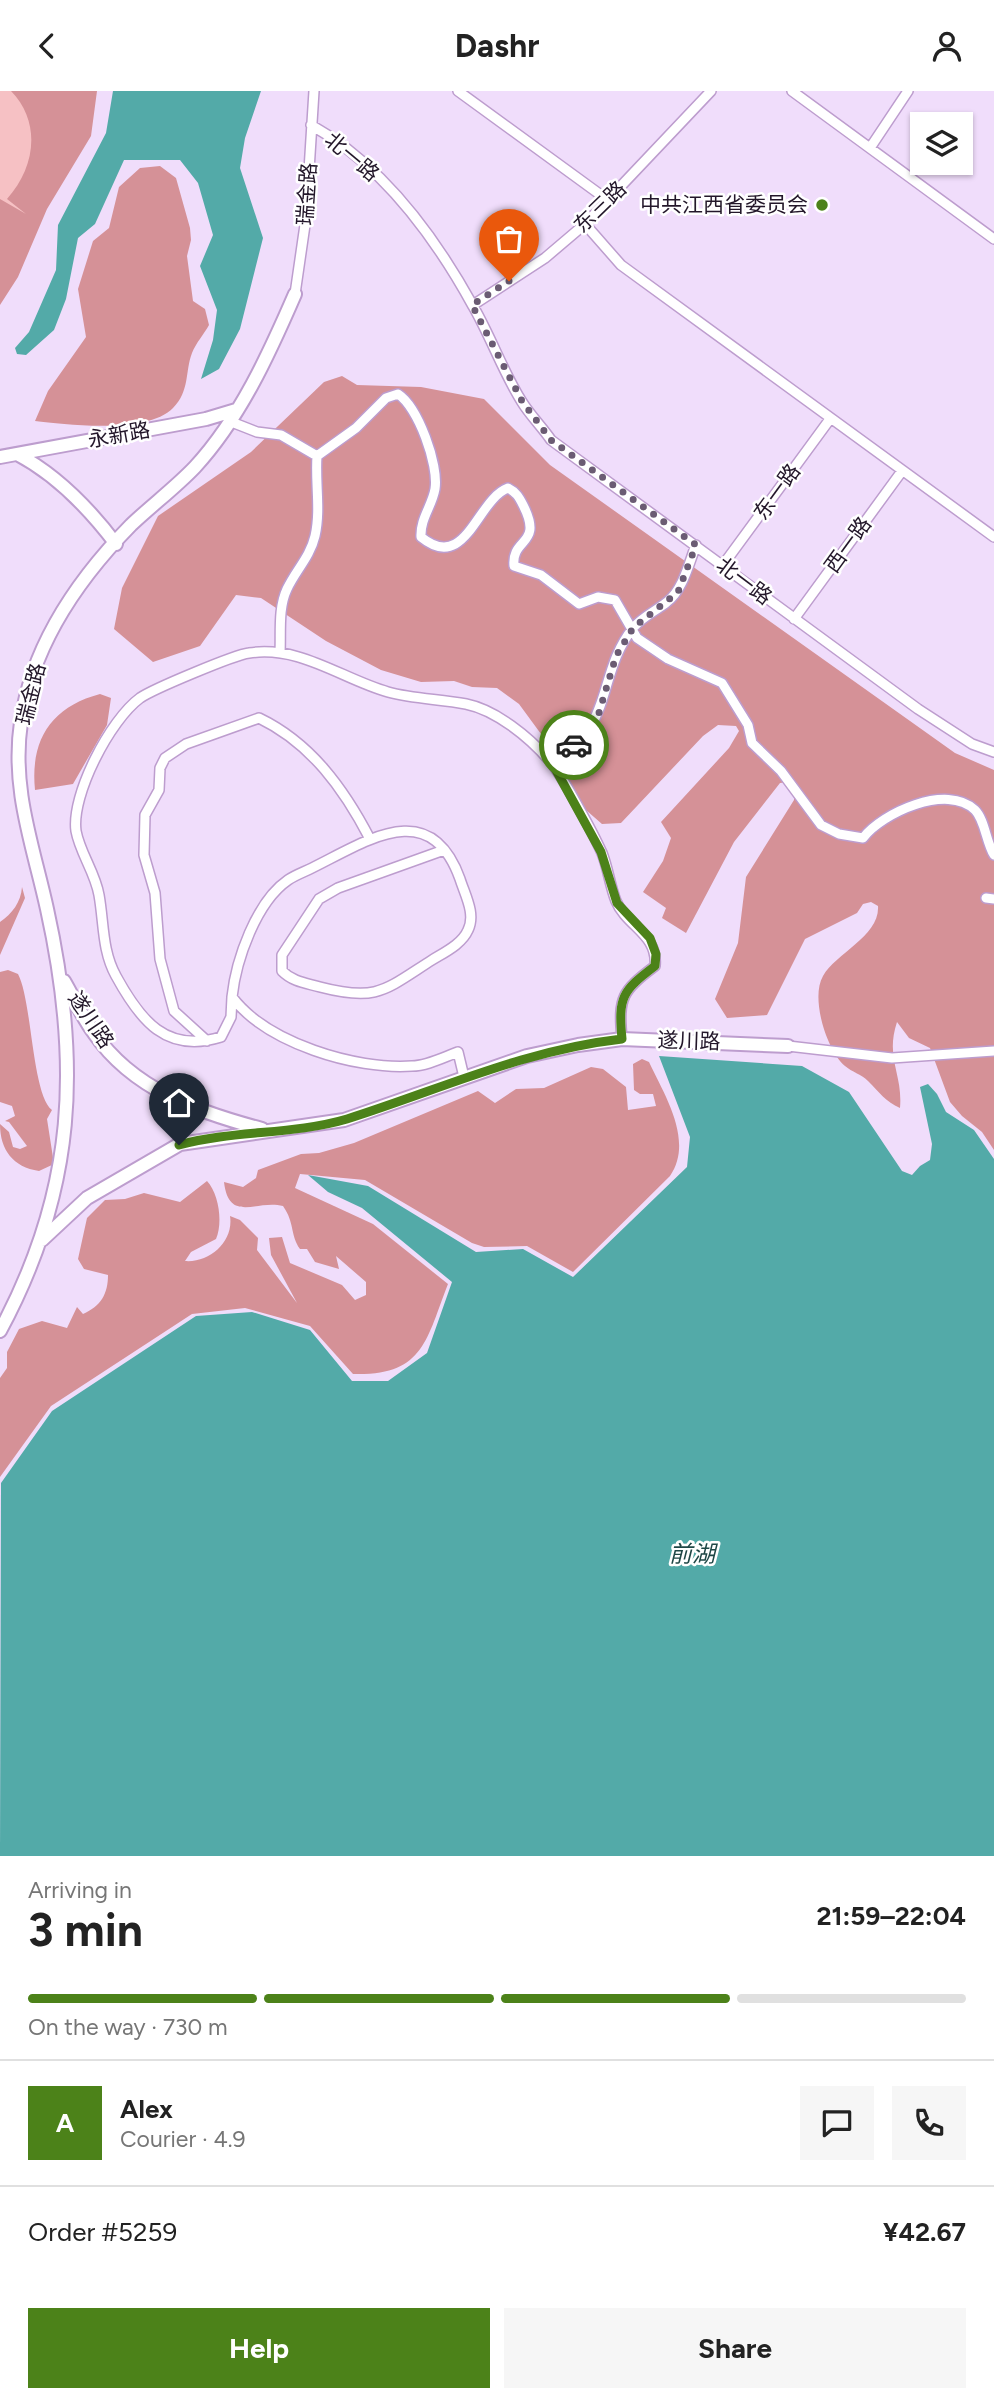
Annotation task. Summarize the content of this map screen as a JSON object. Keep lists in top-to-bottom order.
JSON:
{
  "streets": {
    "street": [
      "北一路",
      "瑞金路",
      "东三路",
      "永新路",
      "东一路",
      "西一路",
      "遂川路"
    ]
  },
  "crossings": [
    ["北一路", "瑞金路"],
    ["北一路", "东三路"],
    ["北一路", "东一路"],
    ["北一路", "西一路"],
    ["瑞金路", "永新路"],
    ["瑞金路", "遂川路"]
  ],
  "water": ["前湖"],
  "places": ["中共江西省委员会"],
  "page": {
    "header": "Dashr",
    "heading": ["3 min", "Arriving in", "21:59–22:04"],
    "panel": [
      "Alex",
      "Courier · 4.9",
      "Order #5259",
      "¥42.67"
    ],
    "bar": "On the way · 730 m",
    "round": "A",
    "buttons": ["Help", "Share"]
  }
}
